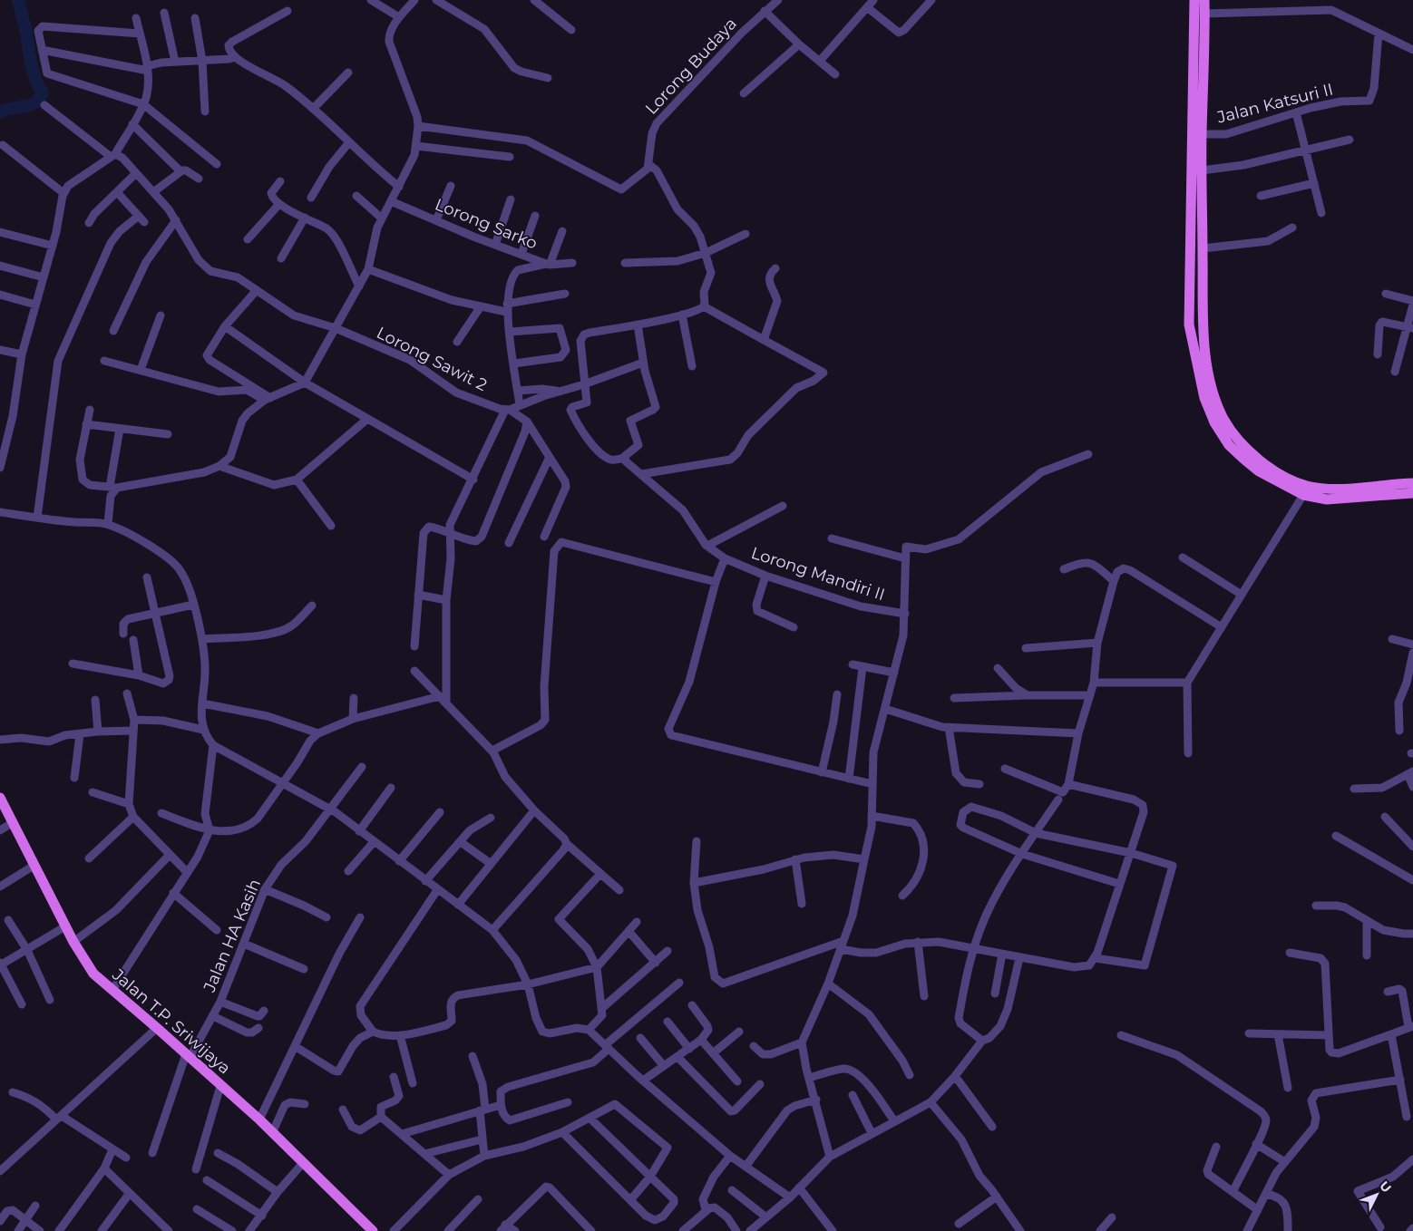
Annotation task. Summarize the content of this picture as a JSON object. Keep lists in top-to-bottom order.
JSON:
{
  "streets": {
    "main road": ["Jalan T.P. Sriwijaya"],
    "street": [
      "Lorong Budaya",
      "Jalan Katsuri II",
      "Lorong Sarko",
      "Lorong Sawit 2",
      "Lorong Mandiri II",
      "Jalan HA Kasih"
    ]
  },
  "crossings": [
    ["Jalan HA Kasih", "Jalan T.P. Sriwijaya"]
  ],
  "north": "top right"
}
